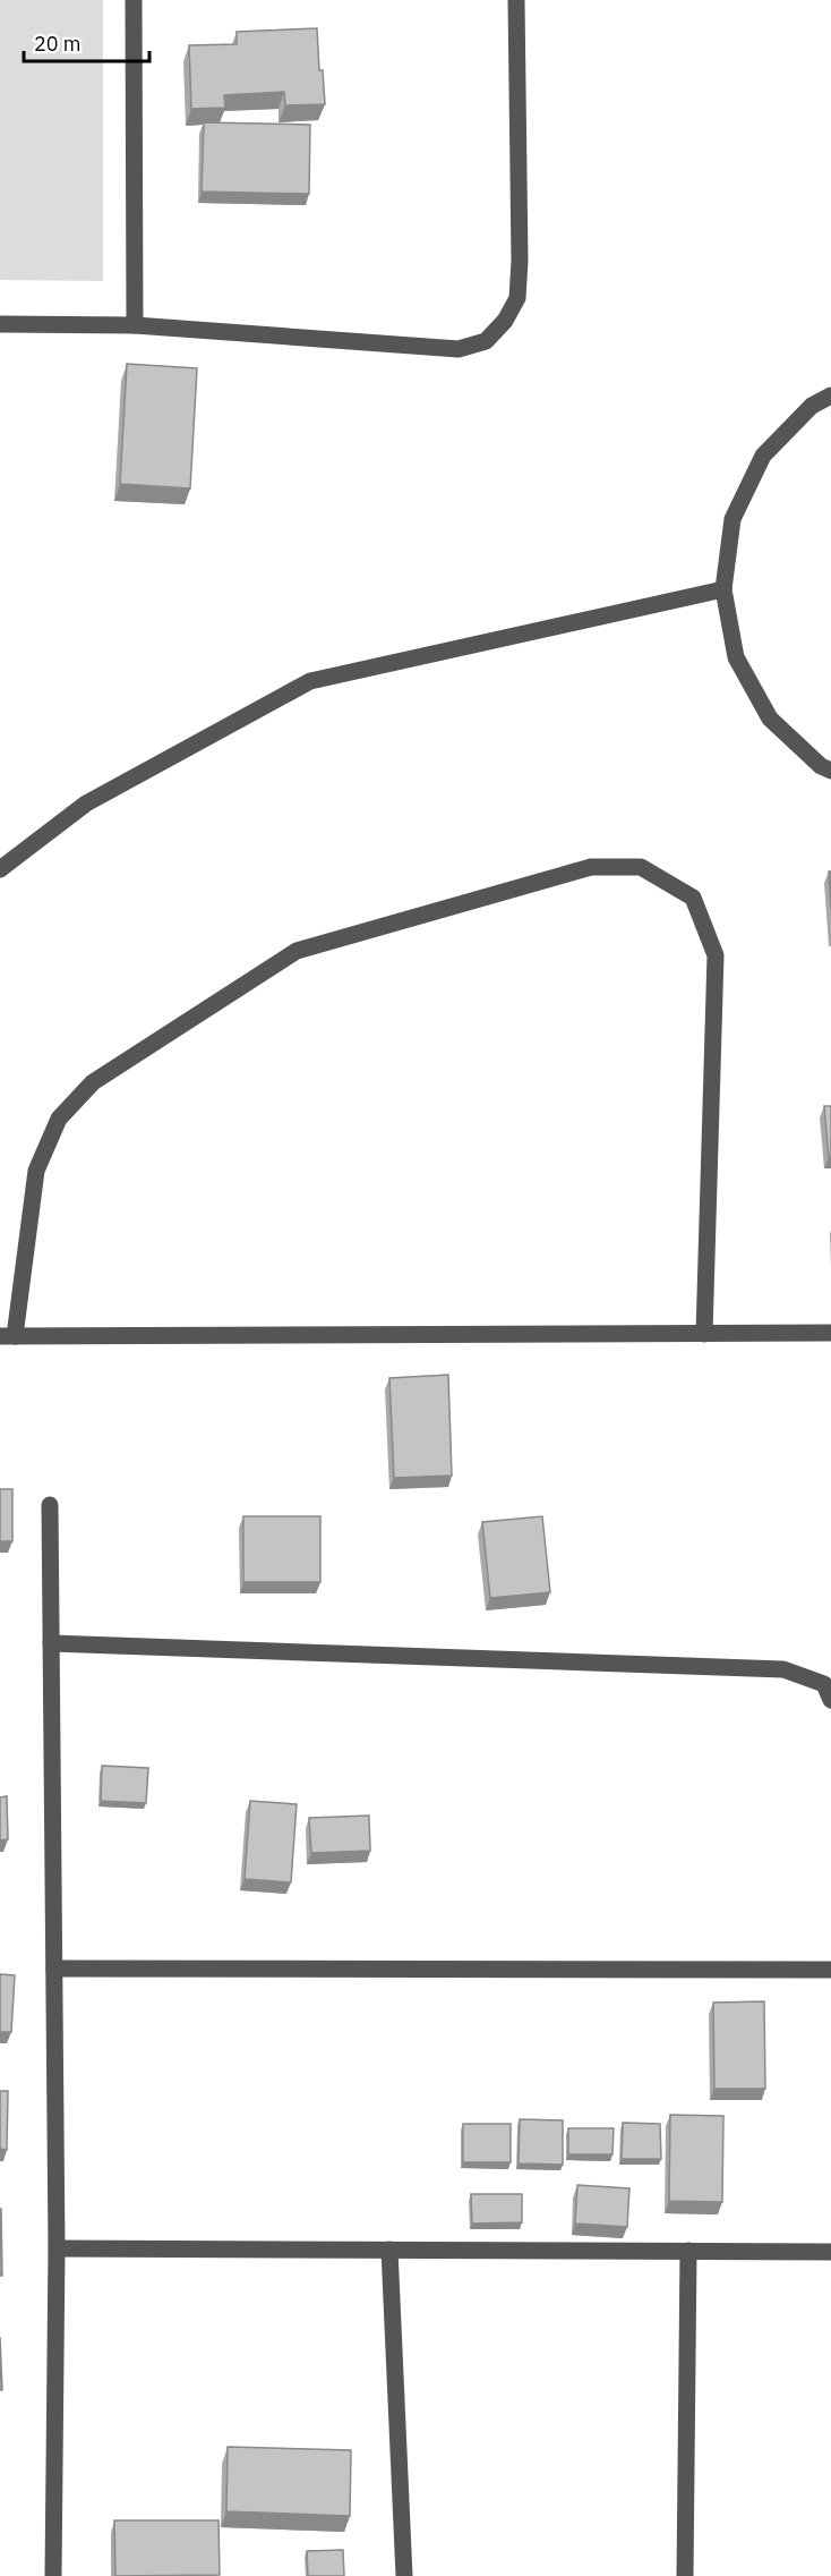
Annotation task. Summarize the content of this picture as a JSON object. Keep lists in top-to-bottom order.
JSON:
{
  "scale_bar": "20 m"
}
